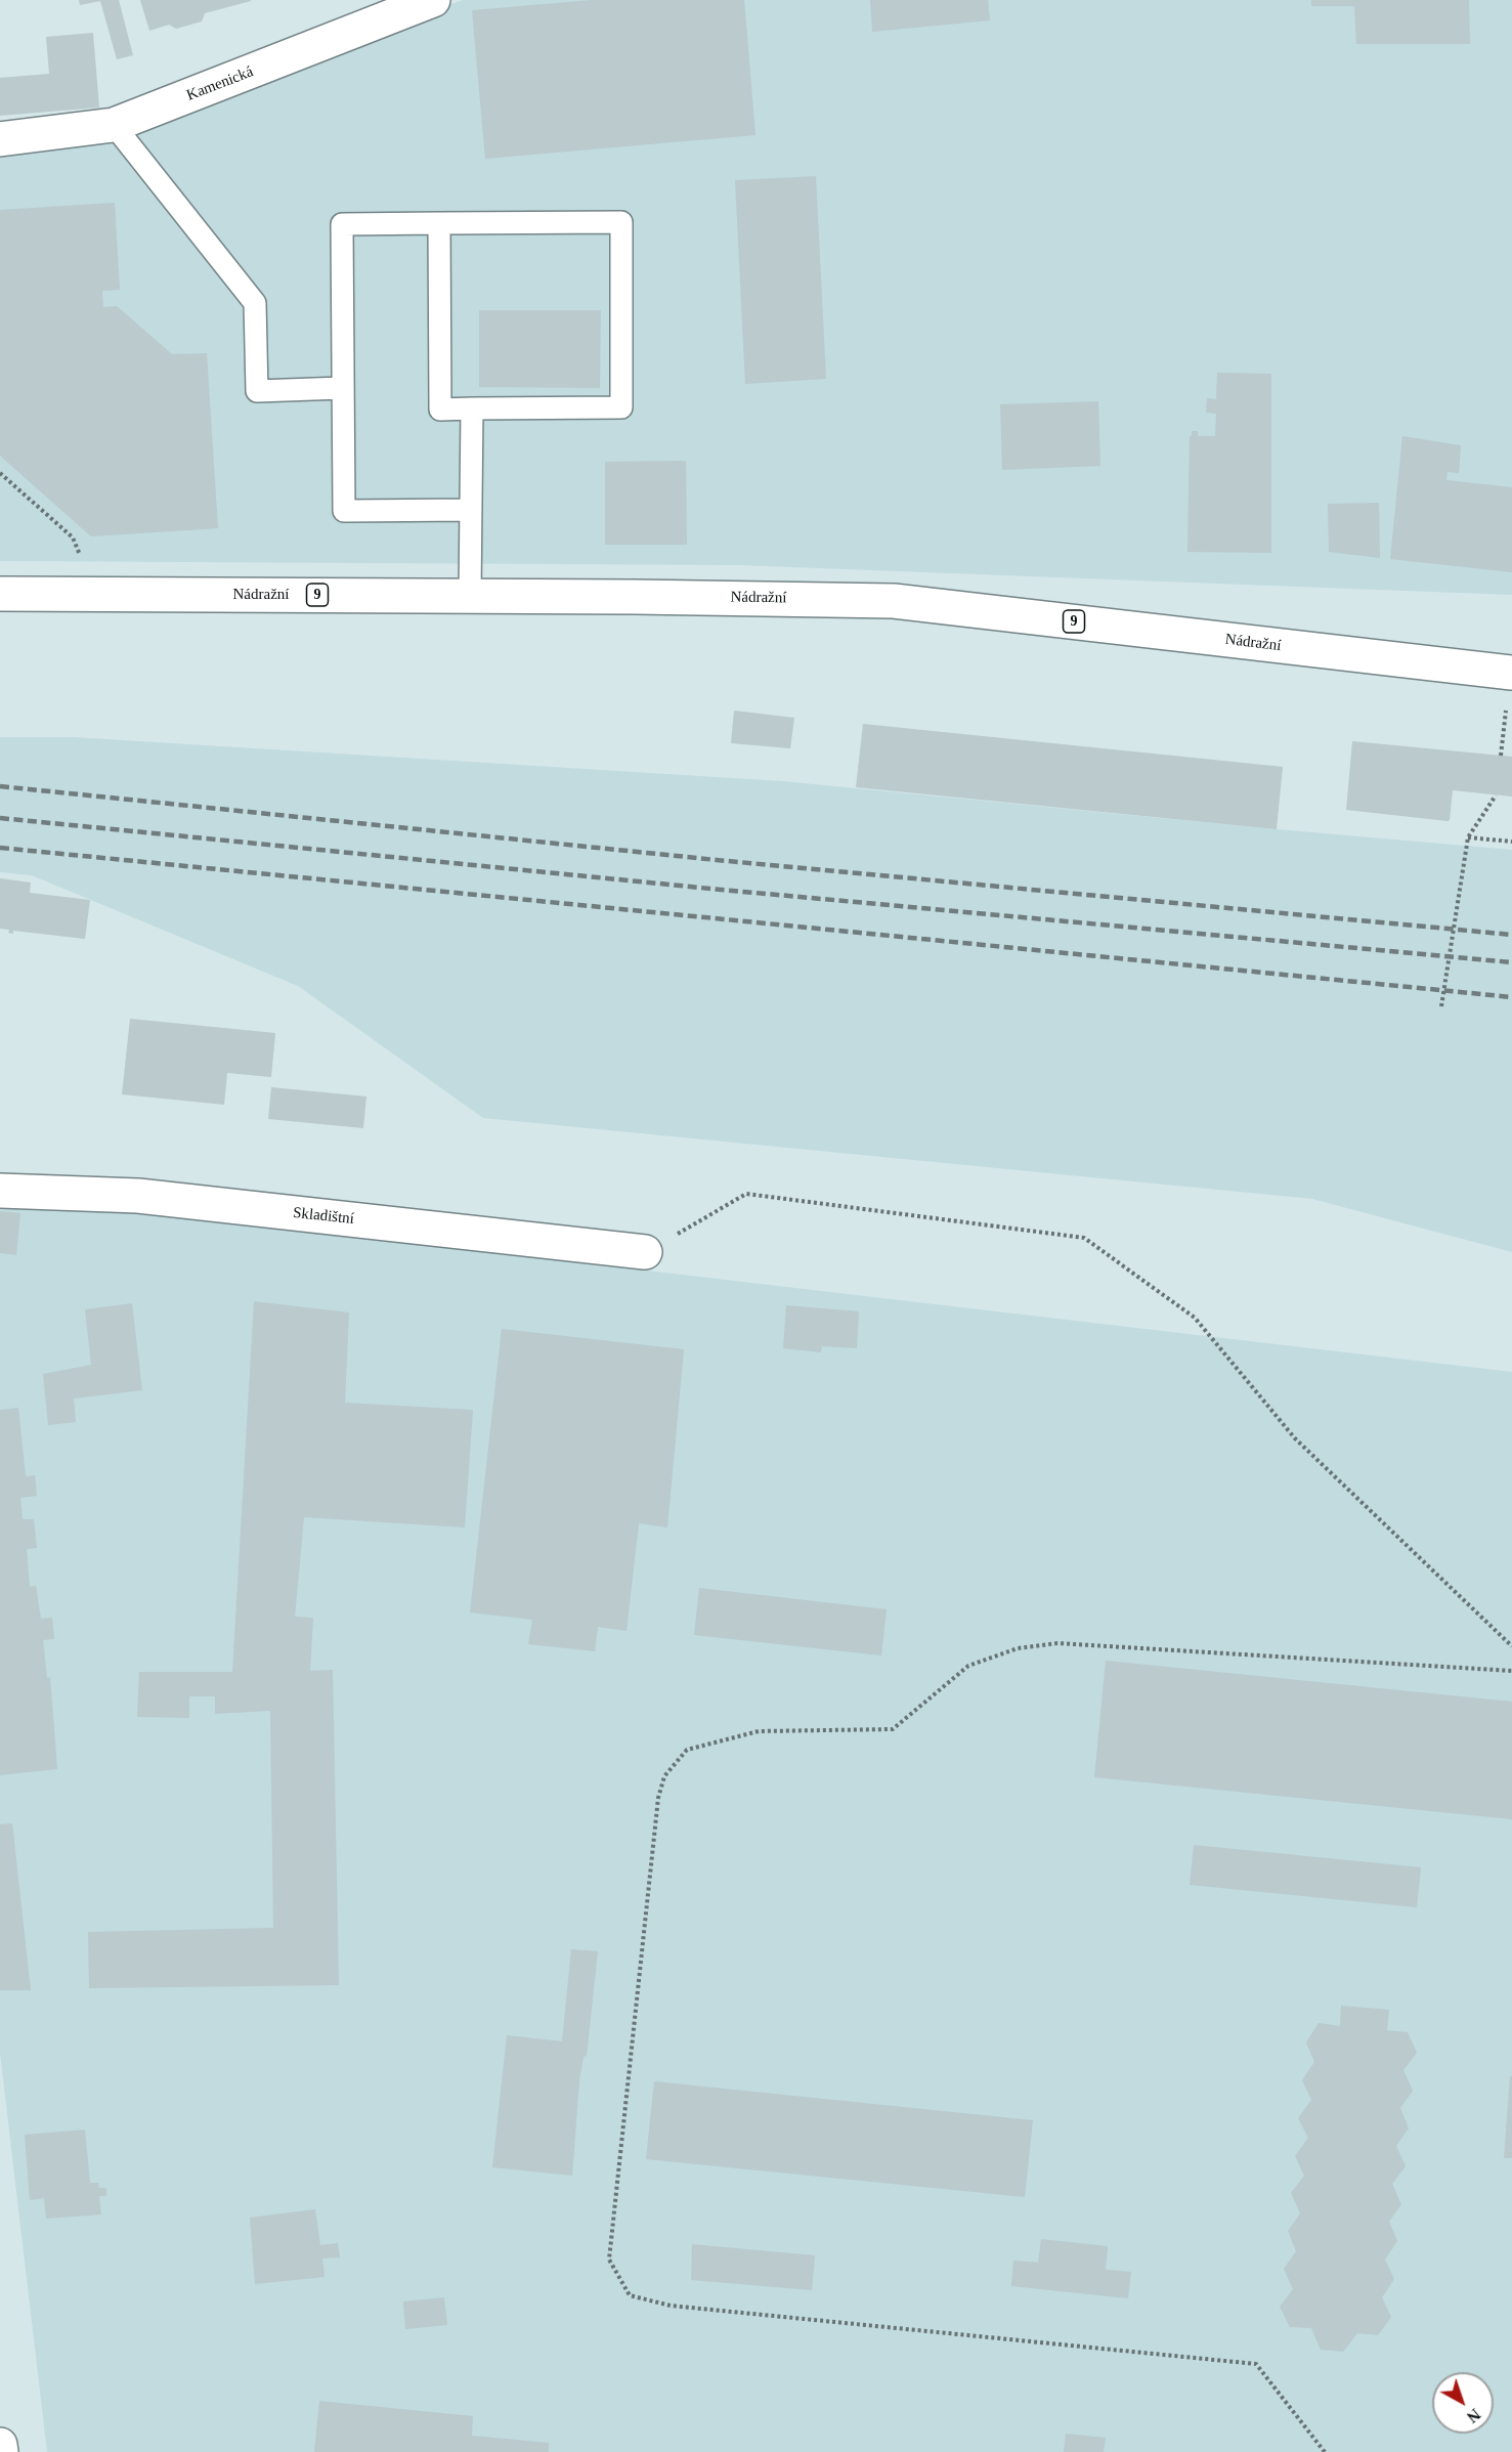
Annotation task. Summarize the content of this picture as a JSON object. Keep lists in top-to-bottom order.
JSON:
{
  "streets": {
    "main road": [
      "Kamenická",
      "Nádražní",
      "9",
      "Skladištní"
    ]
  },
  "north": "bottom right"
}
